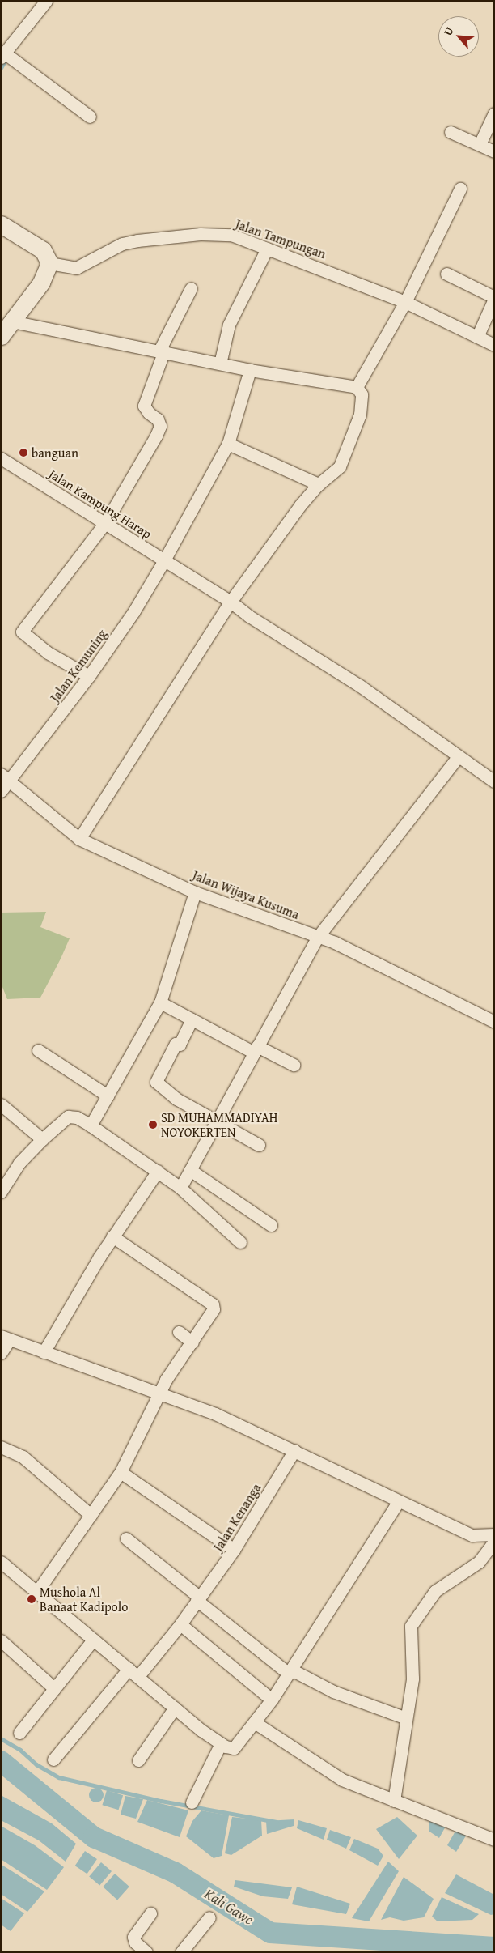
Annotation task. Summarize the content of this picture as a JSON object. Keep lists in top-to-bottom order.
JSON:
{
  "streets": {
    "street": [
      "Jalan Tampungan",
      "Jalan Kampung Harap",
      "Jalan Kemuning",
      "Jalan Wijaya Kusuma",
      "Jalan Kenanga"
    ]
  },
  "crossings": [
    ["Jalan Kampung Harap", "Jalan Kemuning"],
    ["Jalan Kemuning", "Jalan Wijaya Kusuma"]
  ],
  "water": ["Kali Gawe"],
  "places": ["banguan", "SD MUHAMMADIYAH NOYOKERTEN", "Mushola Al Banaat Kadipolo"],
  "north": "top left"
}
